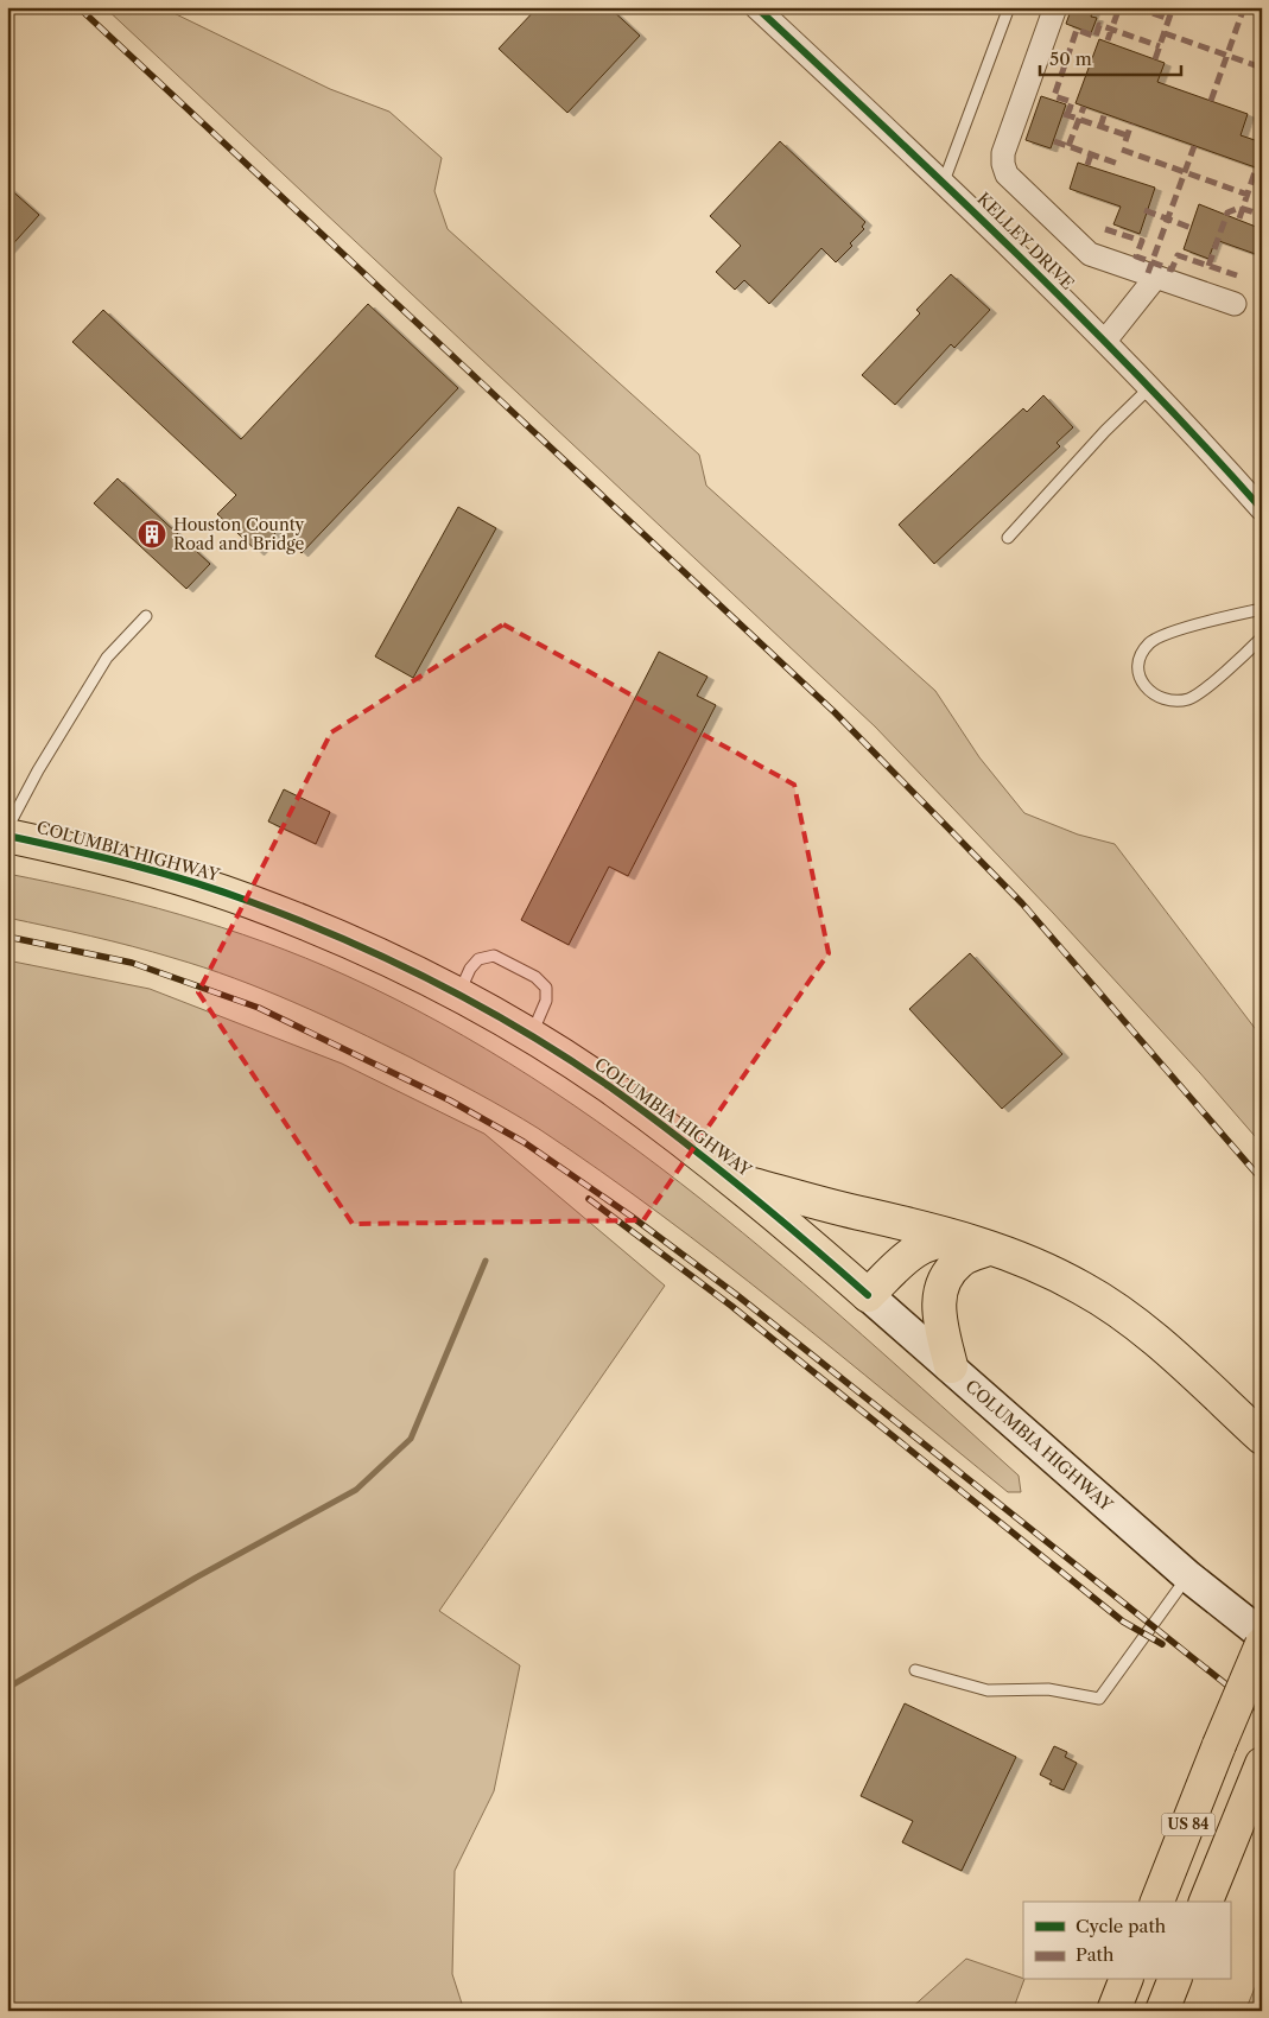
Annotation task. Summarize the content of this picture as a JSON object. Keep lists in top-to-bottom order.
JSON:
{
  "streets": {
    "main road": ["COLUMBIA HIGHWAY", "US 84"],
    "street": ["KELLEY DRIVE"]
  },
  "places": {
    "building": ["Houston County Road and Bridge"]
  },
  "legend": ["Cycle path", "Path"],
  "scale_bar": "50 m"
}
